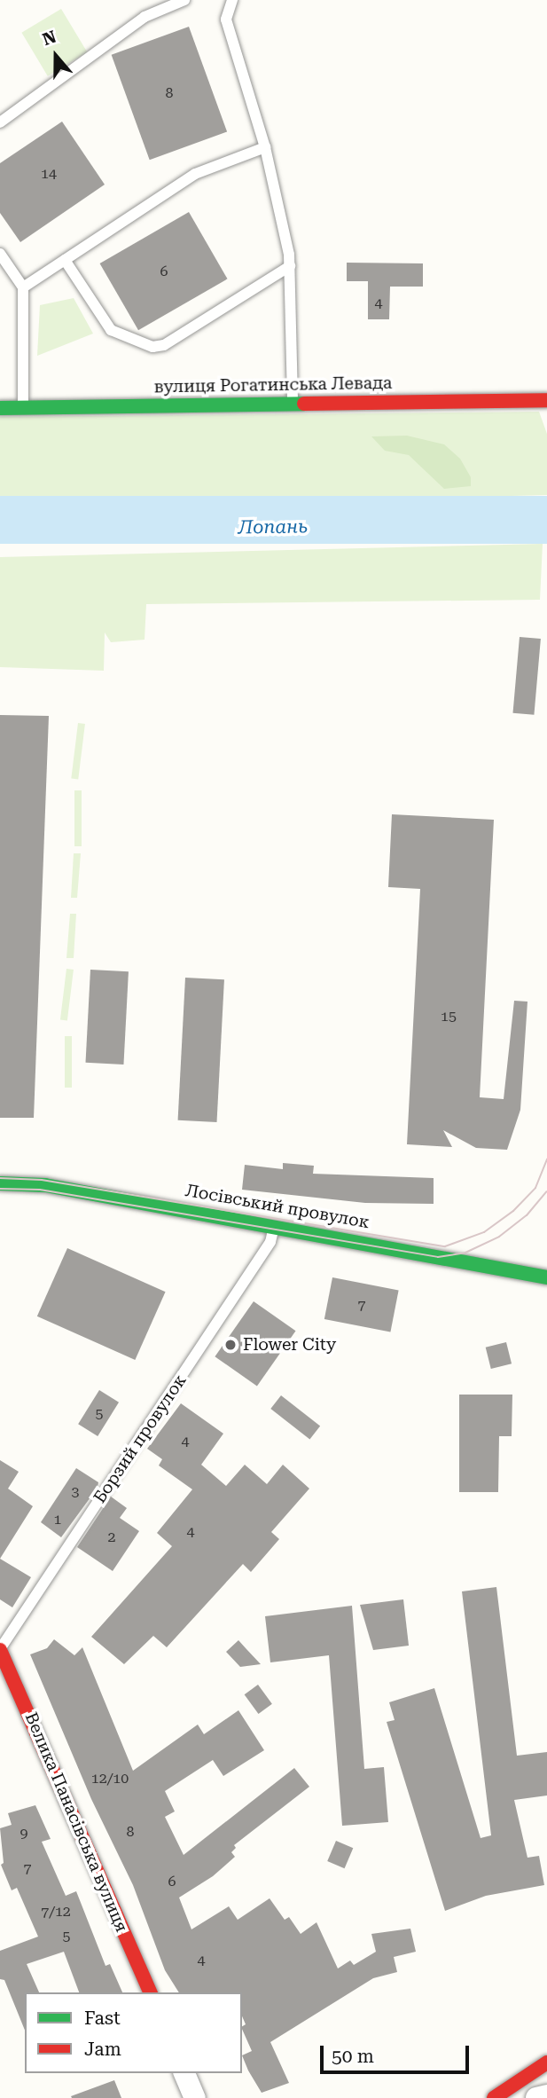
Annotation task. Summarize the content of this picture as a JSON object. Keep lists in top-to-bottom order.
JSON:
{
  "streets": {
    "street": ["вулиця Рогатинська Левада", "Лосівський провулок", "Велика Панасівська вулиця"],
    "lane": ["Борзий провулок"]
  },
  "crossings": [
    ["Лосівський провулок", "Борзий провулок"],
    ["Борзий провулок", "Велика Панасівська вулиця"]
  ],
  "water": ["Лопань"],
  "places": ["Flower City"],
  "house_numbers": [
    "8",
    "14",
    "6",
    "4",
    "15",
    "7",
    "5",
    "4",
    "3",
    "1",
    "4",
    "2",
    "12/10",
    "8",
    "9",
    "7",
    "6",
    "7/12",
    "5",
    "4"
  ],
  "legend": ["Fast", "Jam"],
  "scale_bar": "50 m",
  "north": "top"
}
